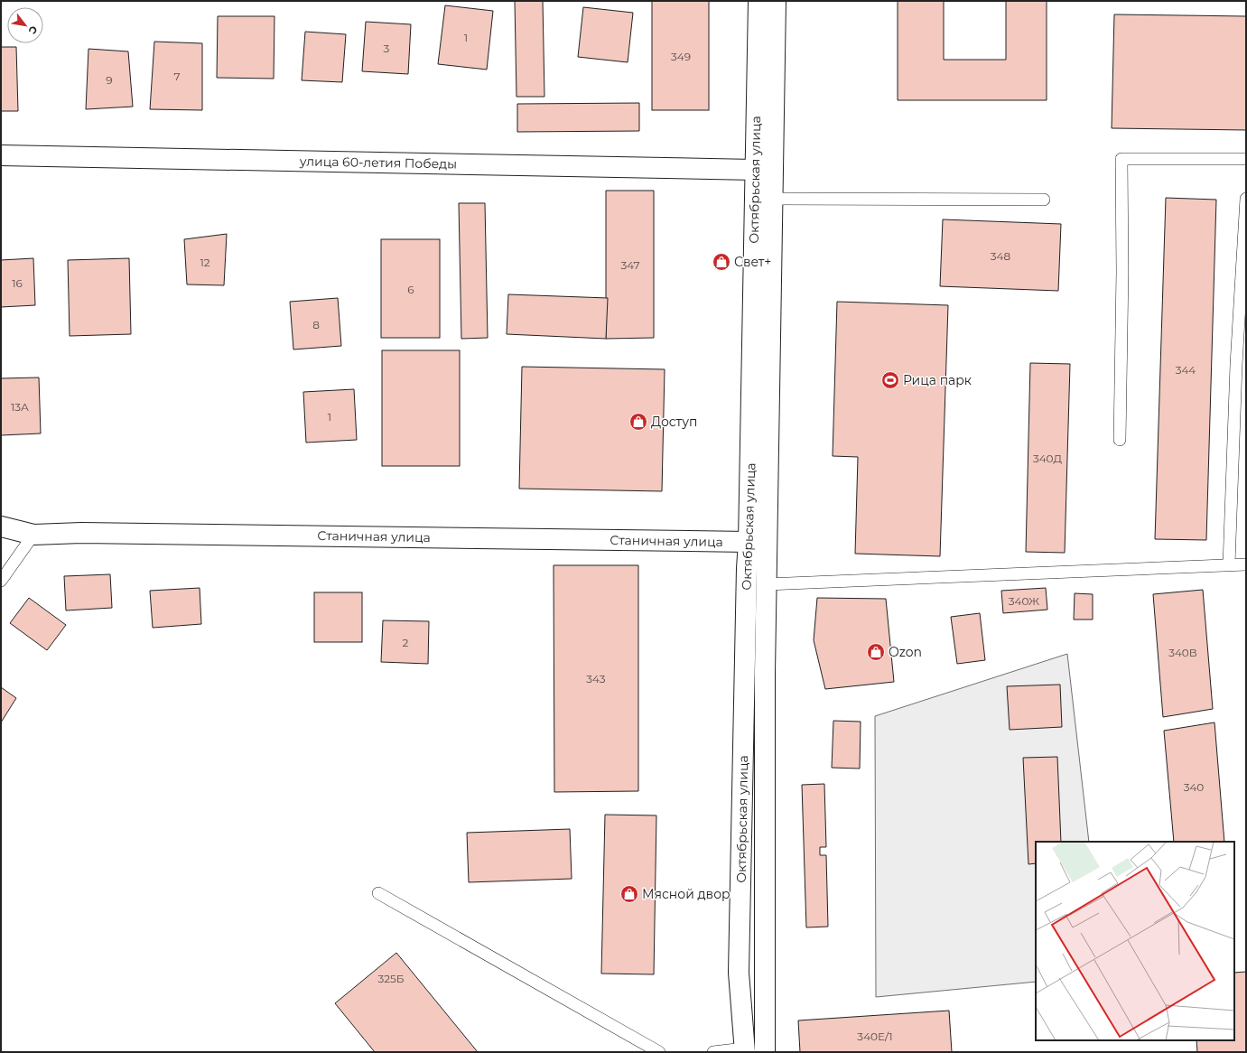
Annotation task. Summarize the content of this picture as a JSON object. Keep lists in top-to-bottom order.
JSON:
{
  "streets": {
    "main road": ["улица 60-летия Победы", "Октябрьская улица", "Станичная улица"]
  },
  "crossings": [
    ["улица 60-летия Победы", "Октябрьская улица"],
    ["Октябрьская улица", "Станичная улица"]
  ],
  "places": {
    "shop": [
      "Свет+",
      "Доступ",
      "Ozon",
      "Мясной двор"
    ],
    "sports": ["Рица парк"]
  },
  "house_numbers": [
    "1",
    "3",
    "349",
    "7",
    "9",
    "348",
    "12",
    "347",
    "16",
    "6",
    "8",
    "344",
    "13А",
    "1",
    "340Д",
    "340Ж",
    "2",
    "340В",
    "343",
    "340",
    "325Б",
    "340Е/1"
  ],
  "north": "bottom right"
}
